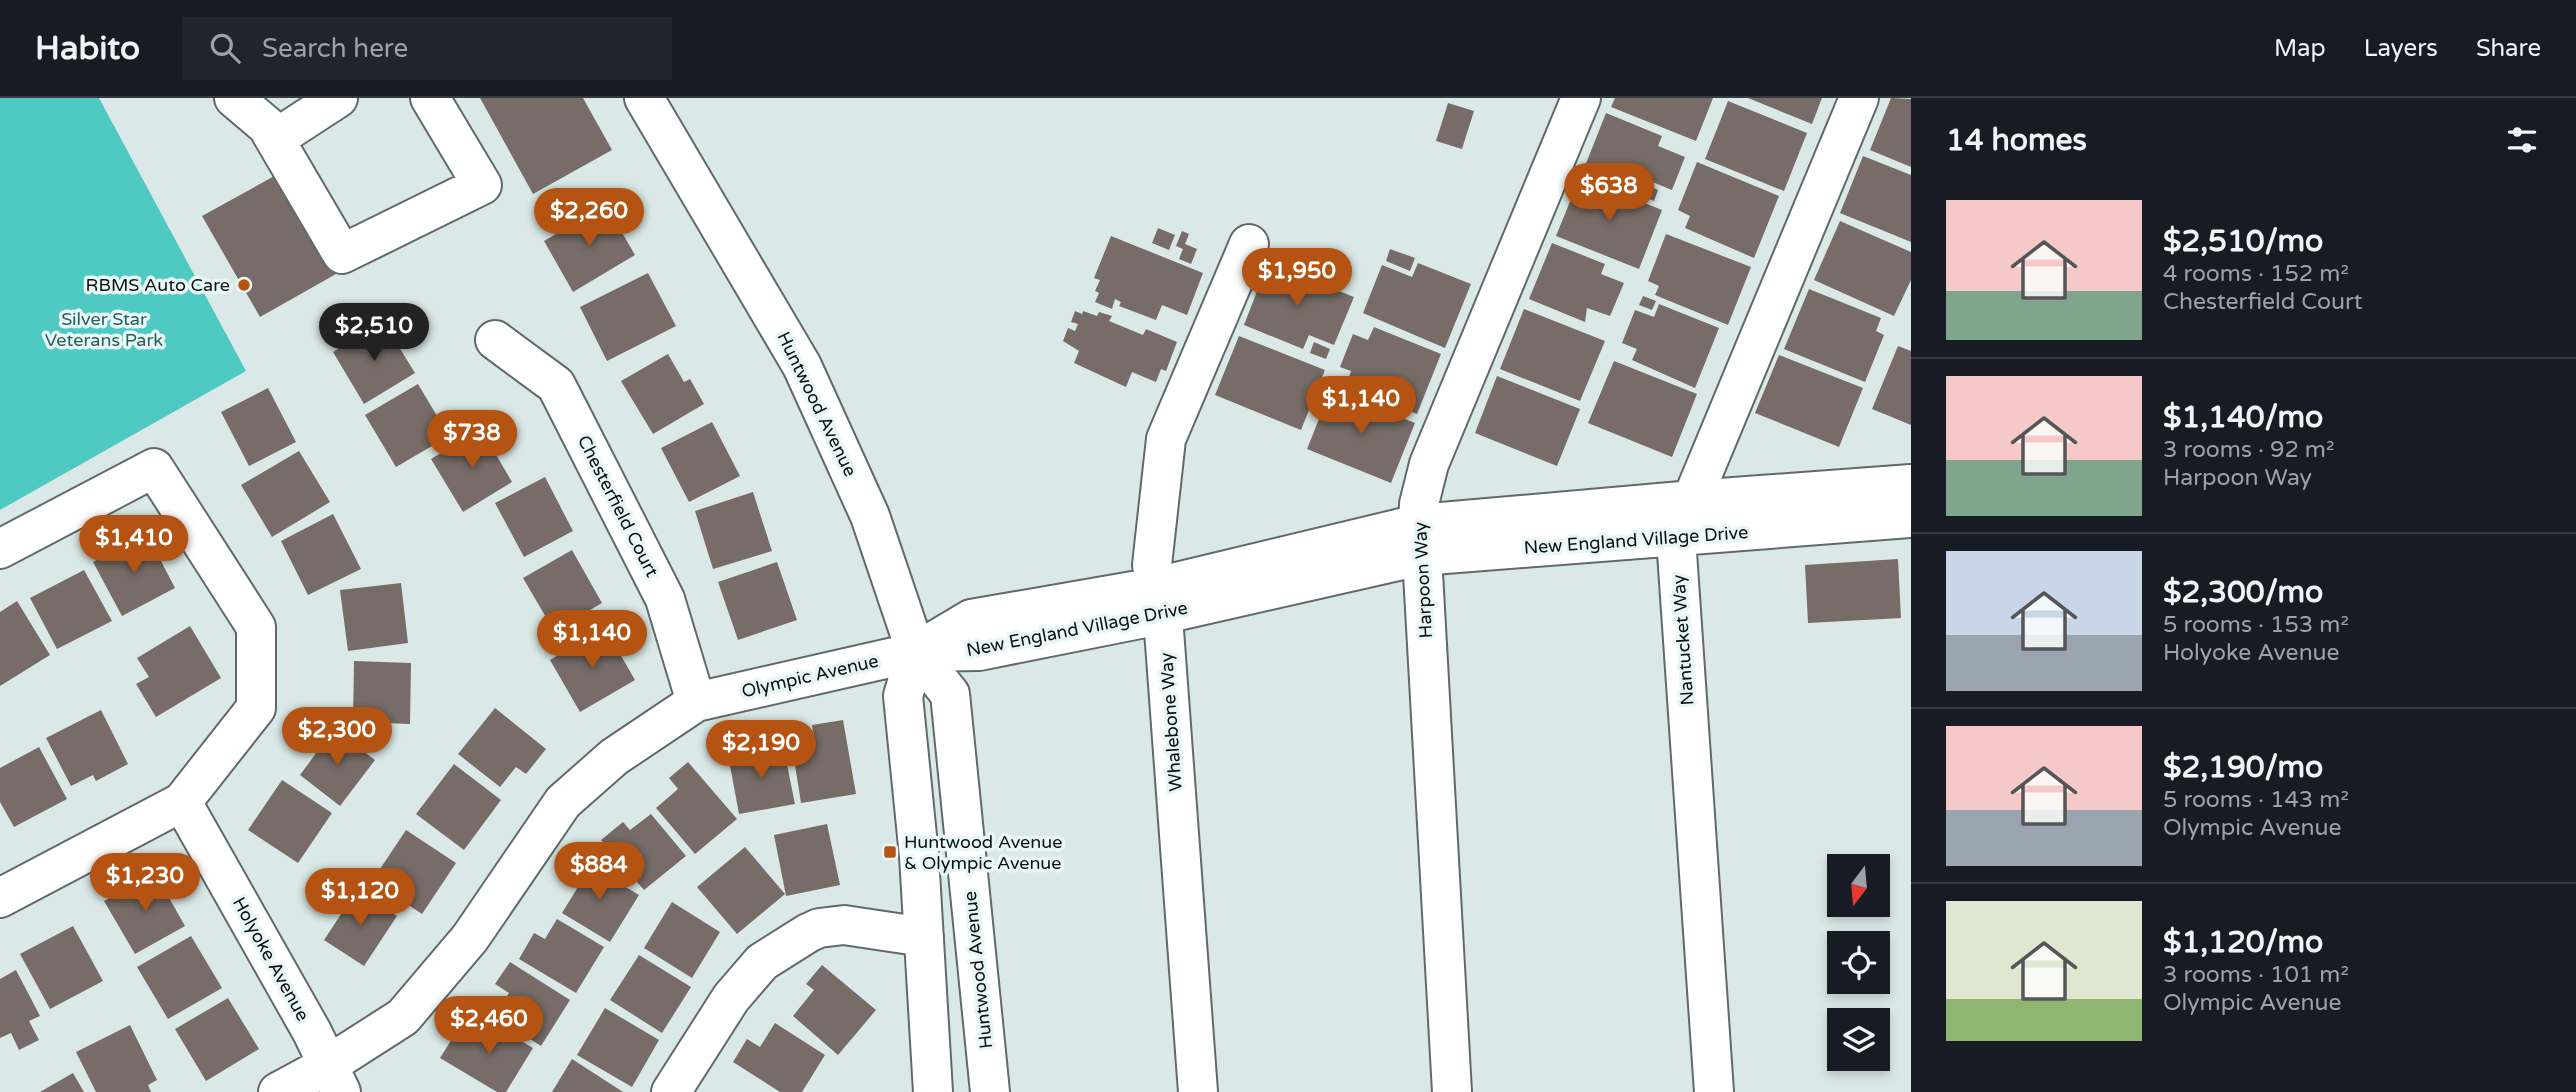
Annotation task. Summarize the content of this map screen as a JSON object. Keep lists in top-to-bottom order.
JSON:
{
  "streets": {
    "street": [
      "Huntwood Avenue",
      "Chesterfield Court",
      "New England Village Drive",
      "Harpoon Way",
      "Nantucket Way",
      "Olympic Avenue",
      "Whalebone Way",
      "Holyoke Avenue"
    ]
  },
  "crossings": [
    ["Huntwood Avenue", "New England Village Drive"],
    ["Huntwood Avenue", "Olympic Avenue"],
    ["Chesterfield Court", "Olympic Avenue"],
    ["New England Village Drive", "Harpoon Way"],
    ["New England Village Drive", "Nantucket Way"],
    ["New England Village Drive", "Olympic Avenue"],
    ["New England Village Drive", "Whalebone Way"],
    ["Olympic Avenue", "Holyoke Avenue"]
  ],
  "parks": ["Silver Star Veterans Park"],
  "places": {
    "other": ["RBMS Auto Care"],
    "transit": ["Huntwood Avenue & Olympic Avenue"]
  },
  "north": "bottom",
  "page": {
    "header": "Habito",
    "search": "Search here",
    "nav": ["Map", "Layers", "Share"],
    "heading": "14 homes",
    "price": [
      "$638",
      "$2,260",
      "$1,950",
      "$2,510",
      "$1,140",
      "$738",
      "$1,410",
      "$1,140",
      "$2,300",
      "$2,190",
      "$884",
      "$1,230",
      "$1,120",
      "$2,460"
    ],
    "list": [
      {
        "name": "$2,510/mo",
        "note": "4 rooms · 152 m² · Chesterfield Court"
      },
      {
        "name": "$1,140/mo",
        "note": "3 rooms · 92 m² · Harpoon Way"
      },
      {
        "name": "$2,300/mo",
        "note": "5 rooms · 153 m² · Holyoke Avenue"
      },
      {
        "name": "$2,190/mo",
        "note": "5 rooms · 143 m² · Olympic Avenue"
      },
      {
        "name": "$1,120/mo",
        "note": "3 rooms · 101 m² · Olympic Avenue"
      }
    ]
  }
}
